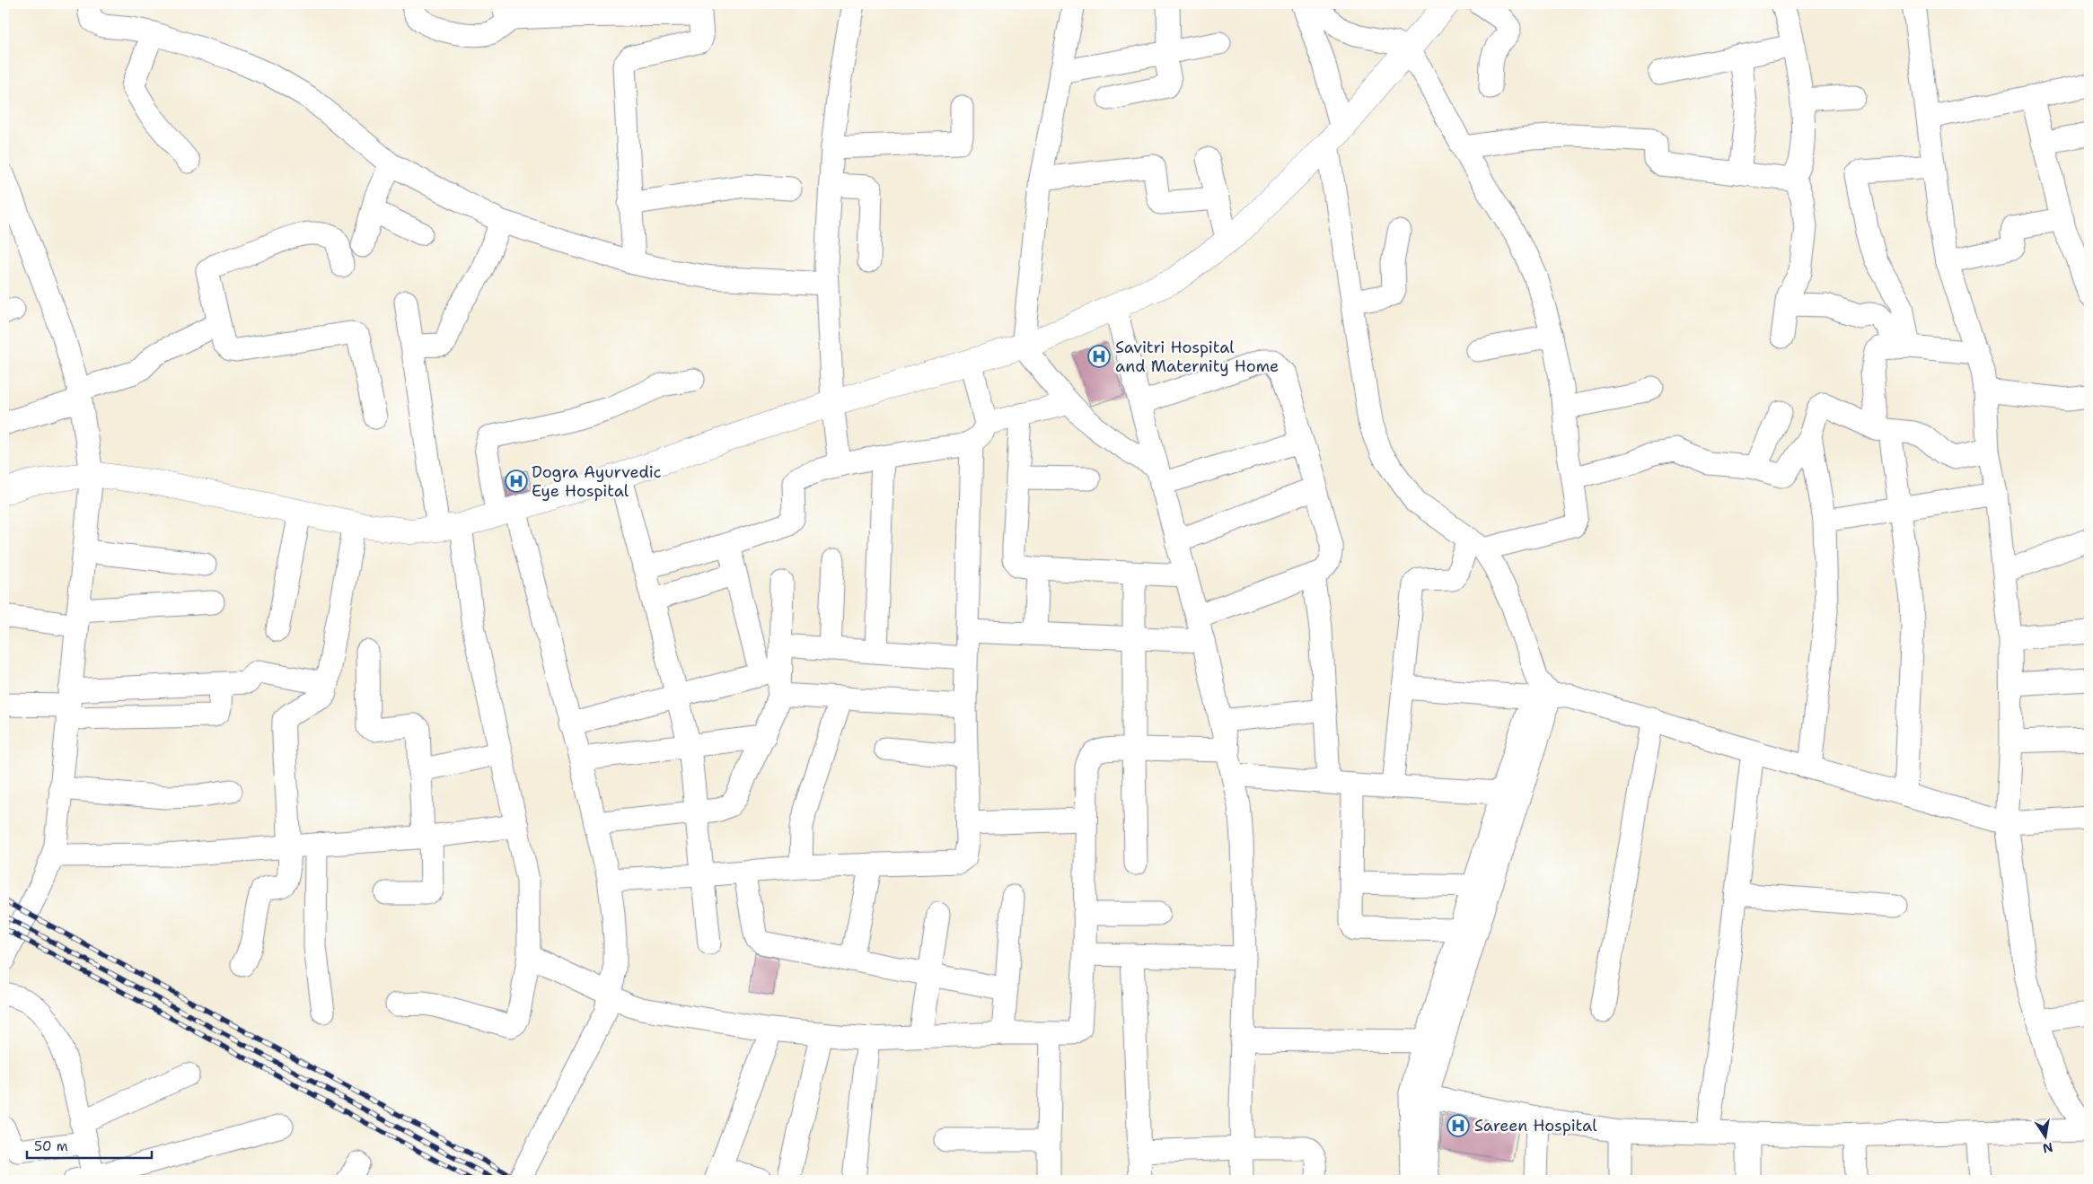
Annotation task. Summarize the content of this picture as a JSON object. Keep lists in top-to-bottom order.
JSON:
{
  "places": {
    "hospital": ["Savitri Hospital and Maternity Home", "Dogra Ayurvedic Eye Hospital", "Sareen Hospital"]
  },
  "scale_bar": "50 m",
  "north": "bottom"
}
